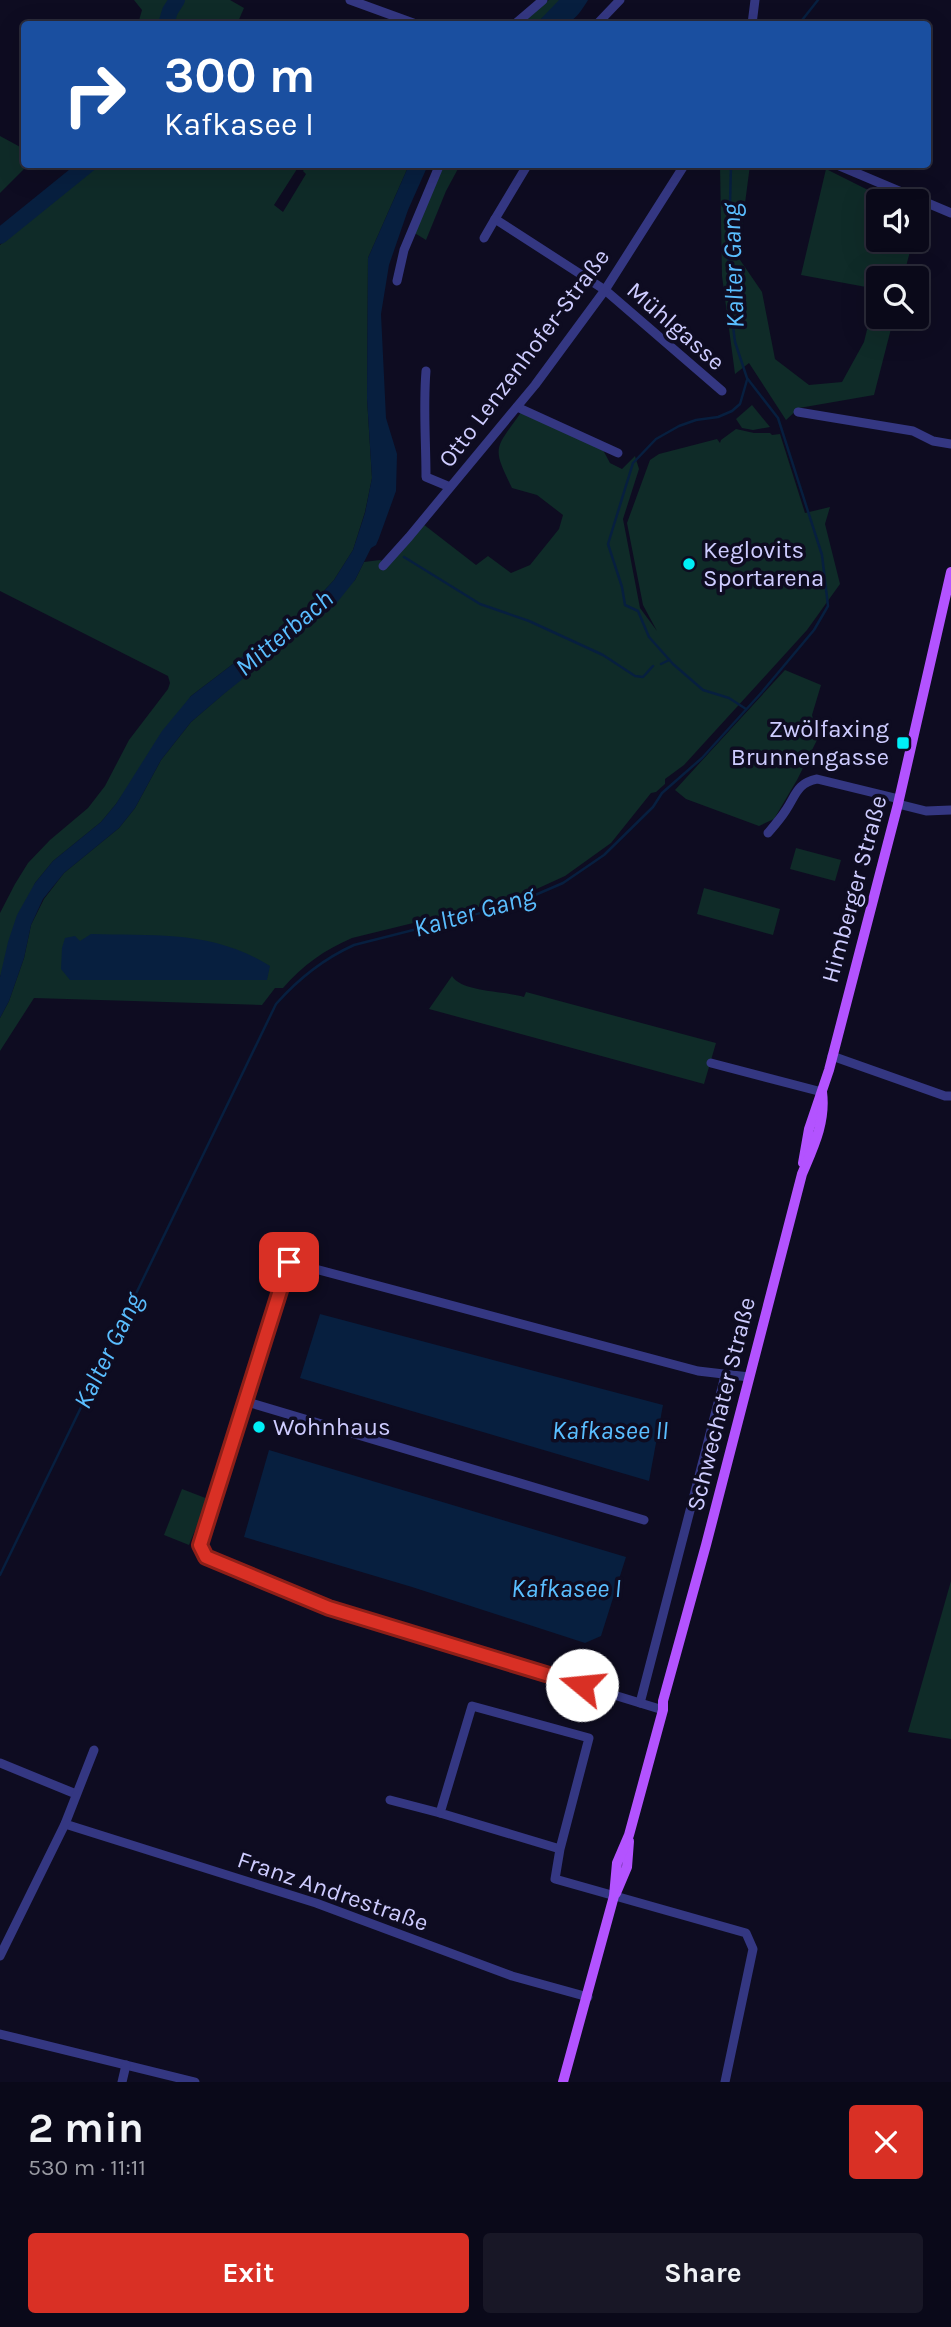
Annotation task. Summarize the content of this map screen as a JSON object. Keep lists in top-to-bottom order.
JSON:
{
  "streets": {
    "main road": ["Himberger Straße", "Schwechater Straße"],
    "street": ["Mühlgasse", "Otto Lenzenhofer-Straße", "Franz Andrestraße"]
  },
  "crossings": [
    ["Mühlgasse", "Otto Lenzenhofer-Straße"],
    ["Himberger Straße", "Schwechater Straße"],
    ["Schwechater Straße", "Franz Andrestraße"]
  ],
  "water": [
    "Kalter Gang",
    "Mitterbach",
    "Kafkasee II",
    "Kafkasee I"
  ],
  "places": {
    "other": ["Keglovits Sportarena", "Wohnhaus"],
    "transit": ["Zwölfaxing Brunnengasse"]
  },
  "page": {
    "turn": ["300 m", "Kafkasee I"],
    "heading": ["2 min", "530 m · 11:11"],
    "buttons": ["Exit", "Share"]
  }
}
